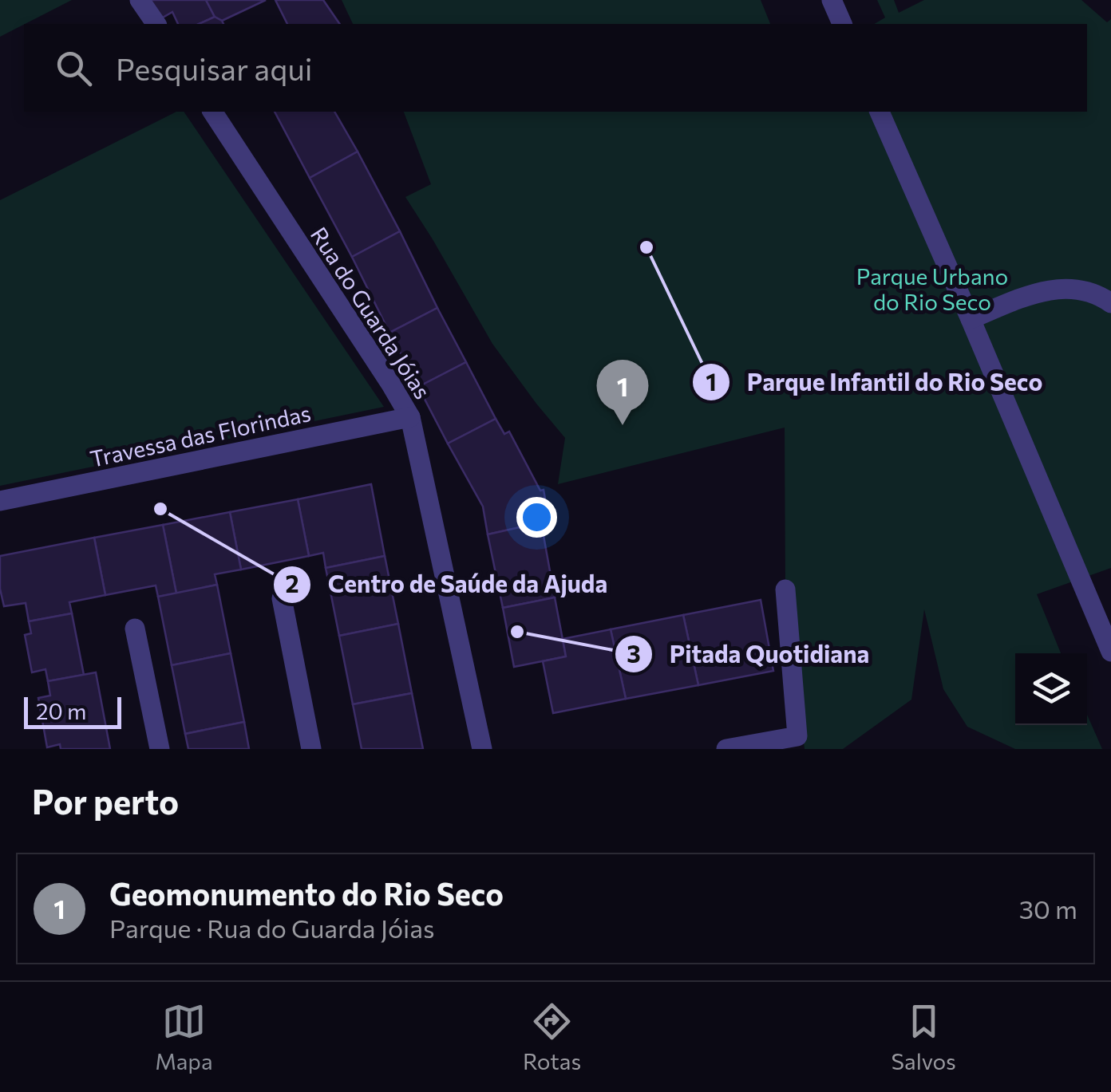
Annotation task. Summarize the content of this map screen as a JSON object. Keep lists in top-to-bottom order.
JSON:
{
  "streets": {
    "street": ["Rua do Guarda Jóias", "Travessa das Florindas"]
  },
  "crossings": [
    ["Rua do Guarda Jóias", "Travessa das Florindas"]
  ],
  "parks": ["Parque Urbano do Rio Seco"],
  "places": ["Parque Infantil do Rio Seco", "Centro de Saúde da Ajuda", "Pitada Quotidiana"],
  "scale_bar": "20 m",
  "page": {
    "search": "Pesquisar aqui",
    "pins": "1",
    "scale": "20 m",
    "heading": "Por perto",
    "list": [
      {
        "mark": "1",
        "name": "Geomonumento do Rio Seco",
        "note": "Parque · Rua do Guarda Jóias",
        "value": "30 m"
      }
    ],
    "nav": ["Mapa", "Rotas", "Salvos"]
  }
}
